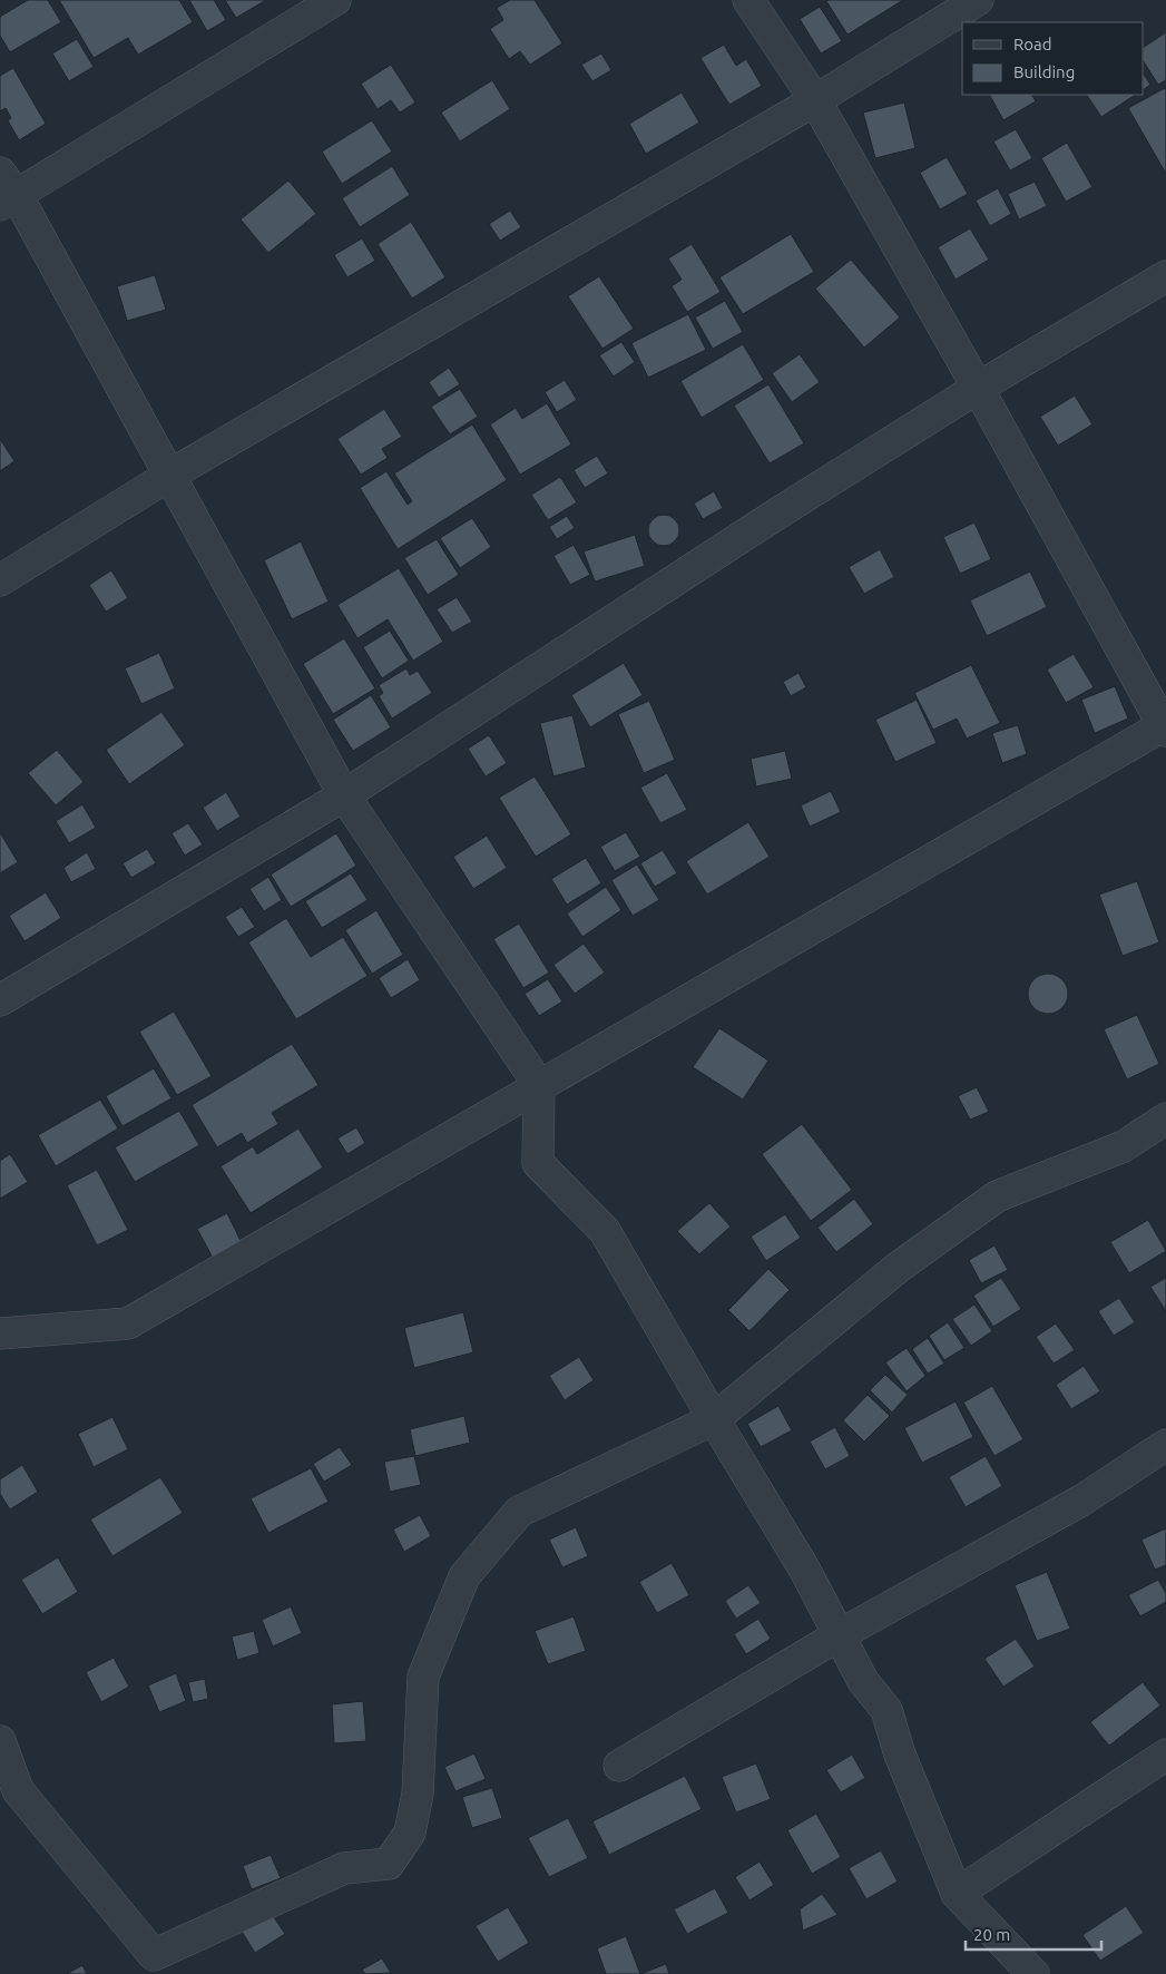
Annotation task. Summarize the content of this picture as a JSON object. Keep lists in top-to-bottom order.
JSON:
{
  "legend": ["Road", "Building"],
  "scale_bar": "20 m"
}
